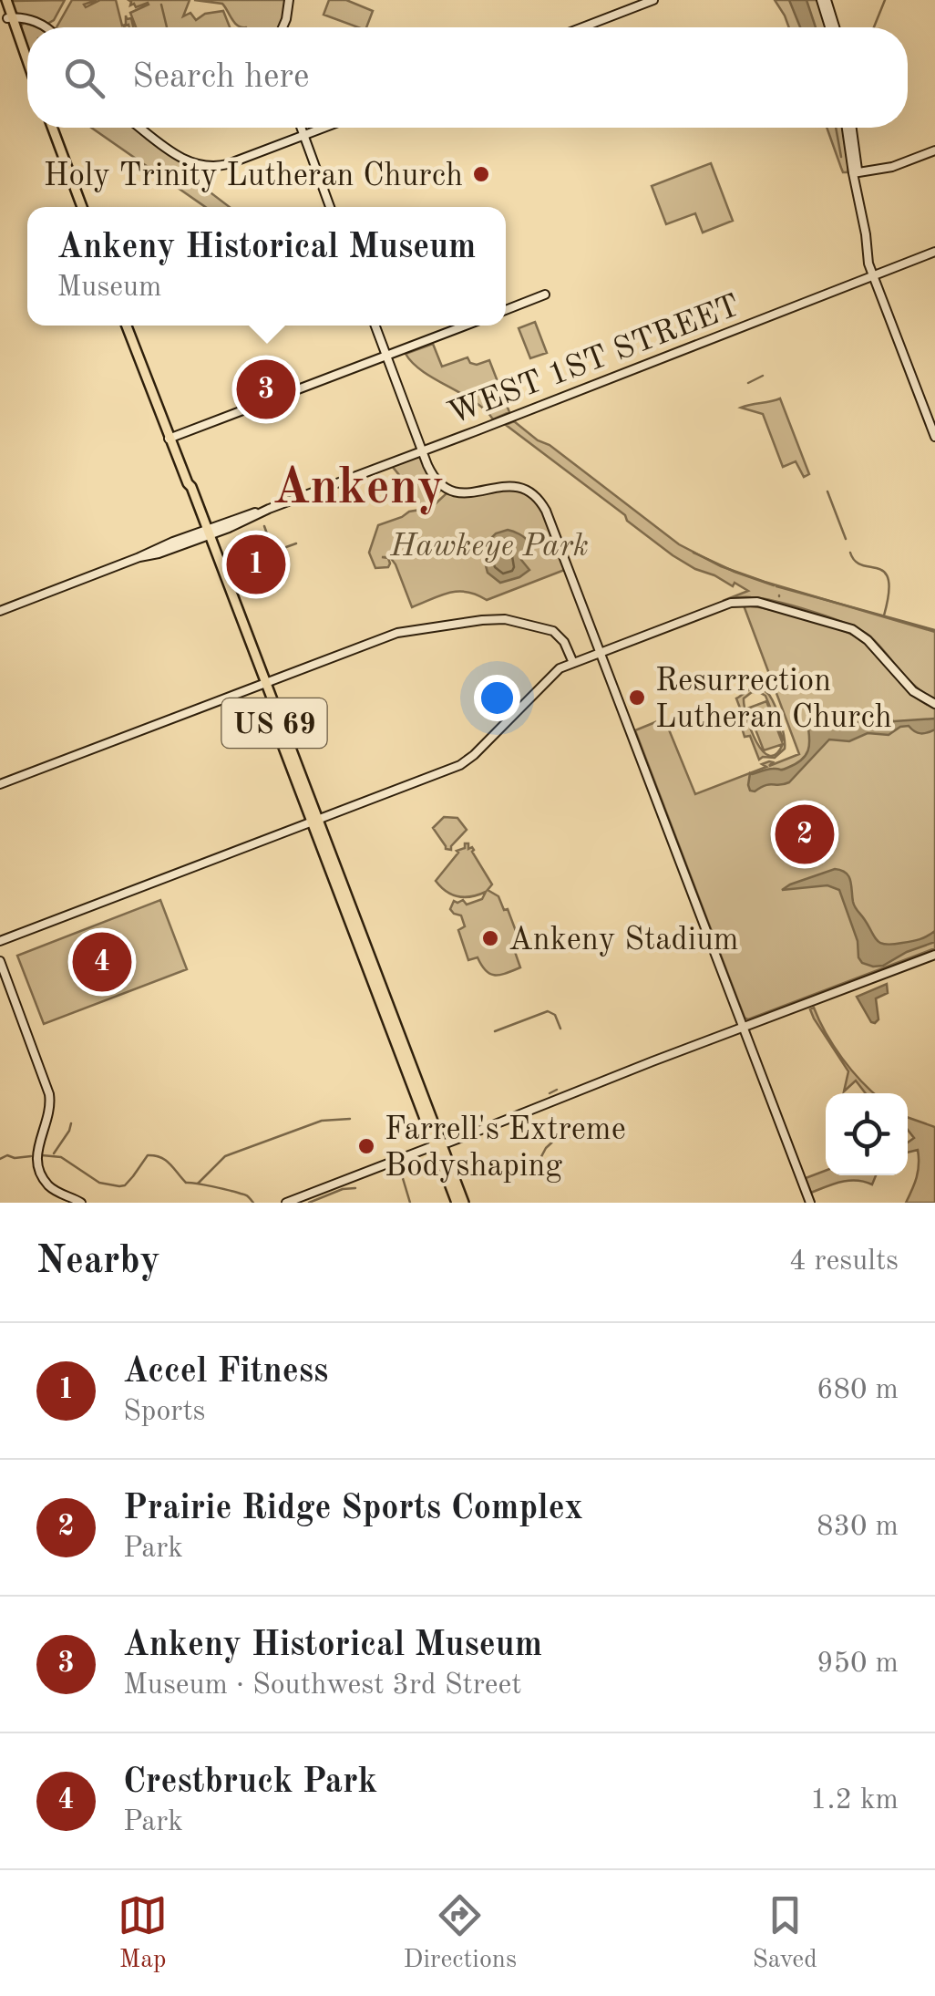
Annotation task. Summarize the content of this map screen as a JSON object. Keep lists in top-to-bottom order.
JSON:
{
  "streets": {
    "main road": ["US 69"],
    "street": ["WEST 1ST STREET"]
  },
  "crossings": [
    ["WEST 1ST STREET", "US 69"]
  ],
  "districts": ["Ankeny"],
  "parks": ["Hawkeye Park"],
  "places": [
    "Holy Trinity Lutheran Church",
    "Resurrection Lutheran Church",
    "Ankeny Stadium",
    "Farrell's Extreme Bodyshaping"
  ],
  "page": {
    "search": "Search here",
    "popup": ["Ankeny Historical Museum", "Museum"],
    "pins": [
      "3",
      "1",
      "2",
      "4"
    ],
    "heading": ["Nearby", "4 results"],
    "list": [
      {
        "mark": "1",
        "name": "Accel Fitness",
        "note": "Sports",
        "value": "680 m"
      },
      {
        "mark": "2",
        "name": "Prairie Ridge Sports Complex",
        "note": "Park",
        "value": "830 m"
      },
      {
        "mark": "3",
        "name": "Ankeny Historical Museum",
        "note": "Museum · Southwest 3rd Street",
        "value": "950 m"
      },
      {
        "mark": "4",
        "name": "Crestbruck Park",
        "note": "Park",
        "value": "1.2 km"
      }
    ],
    "nav": ["Map", "Directions", "Saved"]
  }
}
